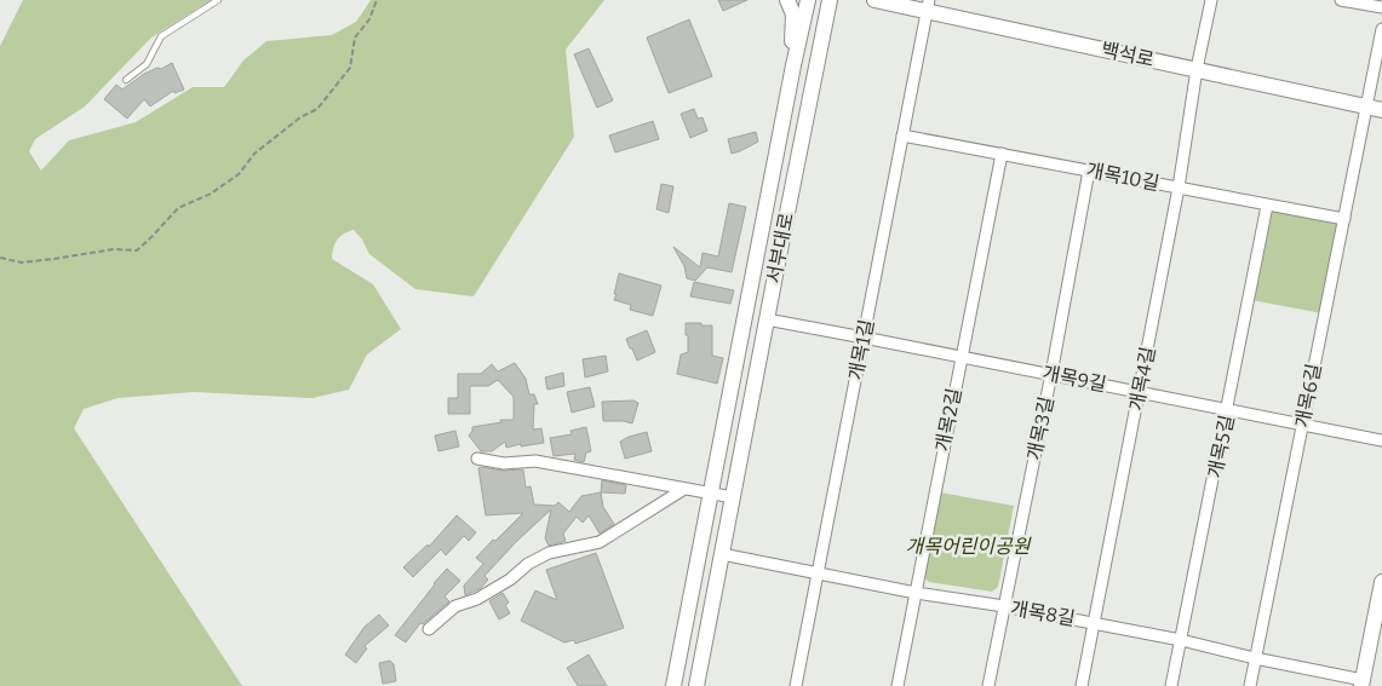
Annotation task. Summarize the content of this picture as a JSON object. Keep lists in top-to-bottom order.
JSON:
{
  "streets": {
    "main road": ["백석로", "서부대로"],
    "street": [
      "개목10길",
      "개목1길",
      "개목9길",
      "개목4길",
      "개목6길",
      "개목2길",
      "개목3길",
      "개목5길",
      "개목8길"
    ]
  },
  "crossings": [
    ["백석로", "개목1길"],
    ["백석로", "개목4길"],
    ["백석로", "개목6길"],
    ["개목10길", "개목1길"],
    ["개목10길", "개목4길"],
    ["개목10길", "개목6길"],
    ["개목10길", "개목2길"],
    ["개목10길", "개목3길"],
    ["개목10길", "개목5길"],
    ["서부대로", "개목9길"],
    ["서부대로", "개목8길"],
    ["개목1길", "개목9길"],
    ["개목1길", "개목8길"],
    ["개목9길", "개목4길"],
    ["개목9길", "개목6길"],
    ["개목9길", "개목2길"],
    ["개목9길", "개목3길"],
    ["개목9길", "개목5길"],
    ["개목4길", "개목8길"],
    ["개목6길", "개목8길"],
    ["개목2길", "개목8길"],
    ["개목3길", "개목8길"],
    ["개목5길", "개목8길"]
  ],
  "parks": ["개목어린이공원"]
}
